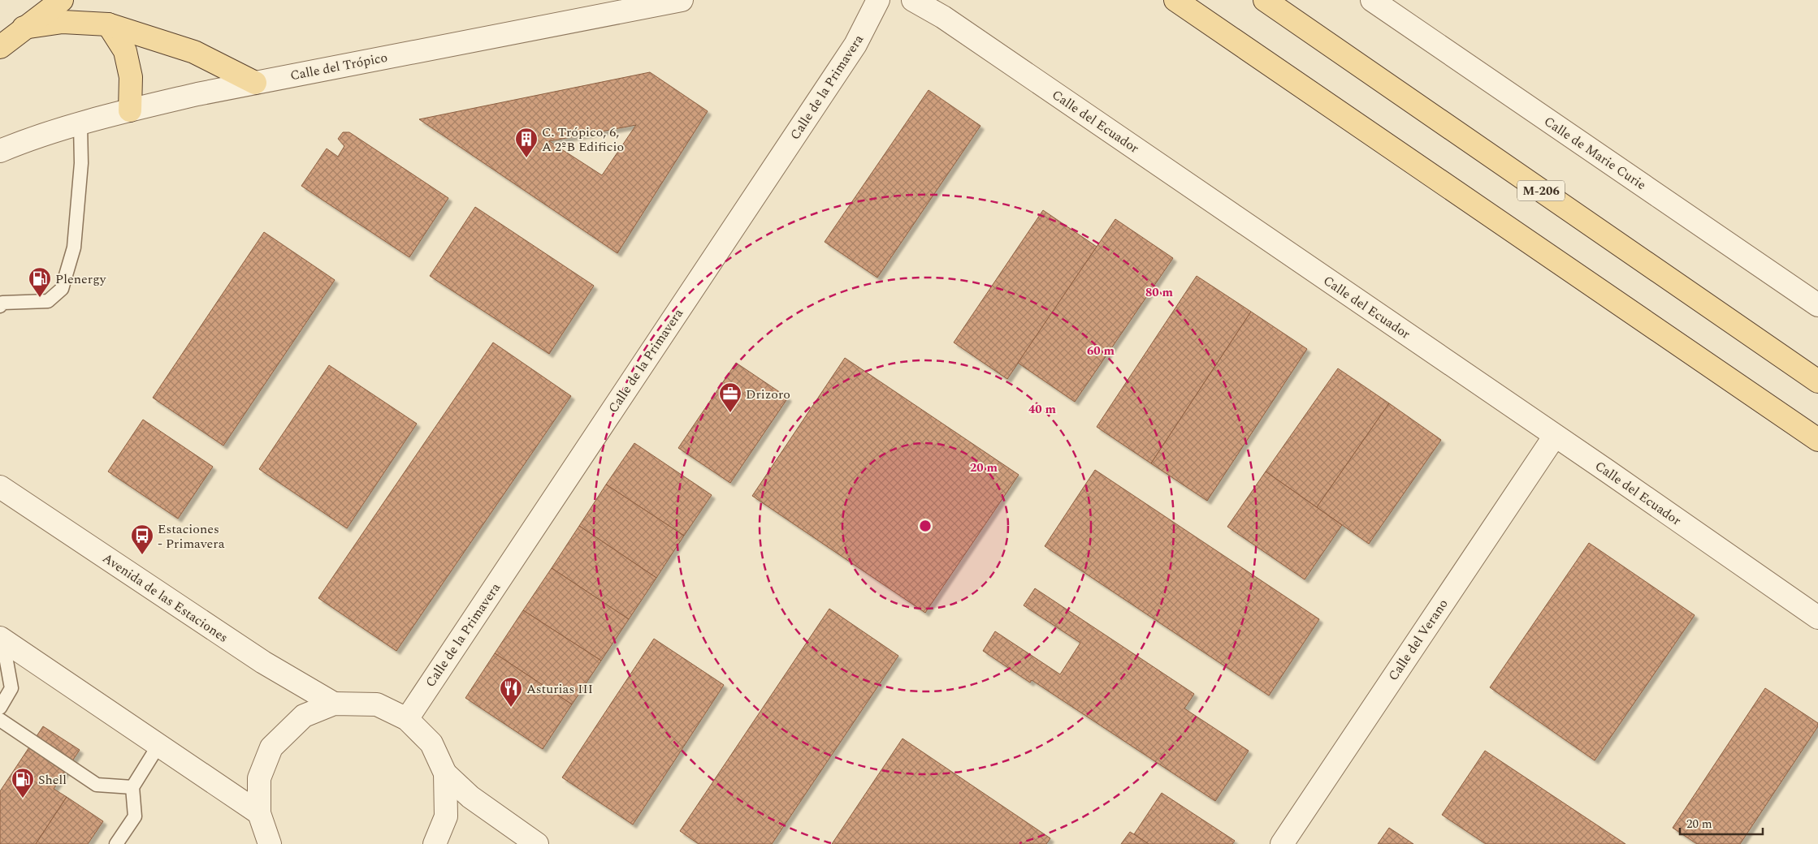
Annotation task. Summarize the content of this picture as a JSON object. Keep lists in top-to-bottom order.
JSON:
{
  "streets": {
    "main road": ["M-206"],
    "street": [
      "Calle del Trópico",
      "Calle de la Primavera",
      "Calle del Ecuador",
      "Calle de Marie Curie",
      "Avenida de las Estaciones",
      "Calle del Verano"
    ]
  },
  "crossings": [
    ["Calle del Ecuador", "Calle del Verano"]
  ],
  "places": {
    "building": ["C. Trópico, 6, A 2ºB Edificio"],
    "fuel station": ["Plenergy", "Shell"],
    "office": ["Drizoro"],
    "bus stop": ["Estaciones - Primavera"],
    "restaurant": ["Asturias III"]
  },
  "scale_bar": "20 m",
  "rings": [
    "80 m",
    "60 m",
    "40 m",
    "20 m"
  ]
}
